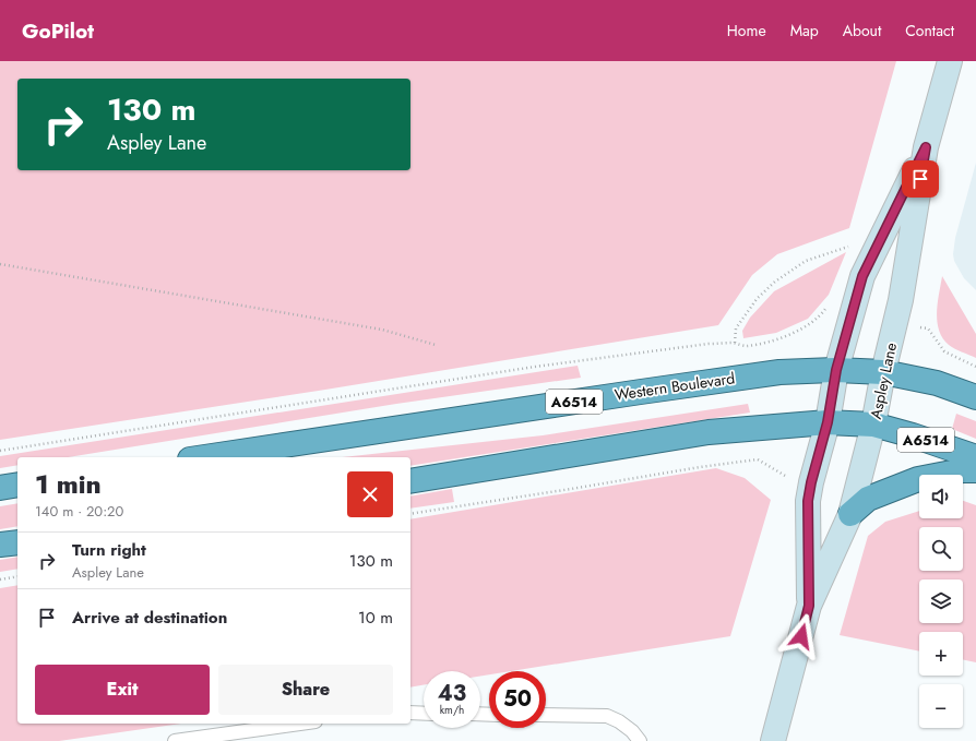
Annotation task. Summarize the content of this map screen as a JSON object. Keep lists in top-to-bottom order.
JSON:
{
  "streets": {
    "highway": ["Western Boulevard", "A6514"],
    "main road": ["Aspley Lane"]
  },
  "crossings": [
    ["Aspley Lane", "Western Boulevard"],
    ["Aspley Lane", "A6514"]
  ],
  "page": {
    "header": "GoPilot",
    "nav": [
      "Home",
      "Map",
      "About",
      "Contact"
    ],
    "turn": ["130 m", "Aspley Lane"],
    "heading": ["1 min", "140 m · 20:20"],
    "map_buttons": ["+", "−"],
    "list": [
      {
        "name": "Turn right",
        "note": "Aspley Lane",
        "value": "130 m"
      },
      {
        "name": "Arrive at destination",
        "value": "10 m"
      }
    ],
    "buttons": ["Exit", "Share"],
    "speed": "43 km/h",
    "limit": "50"
  }
}
